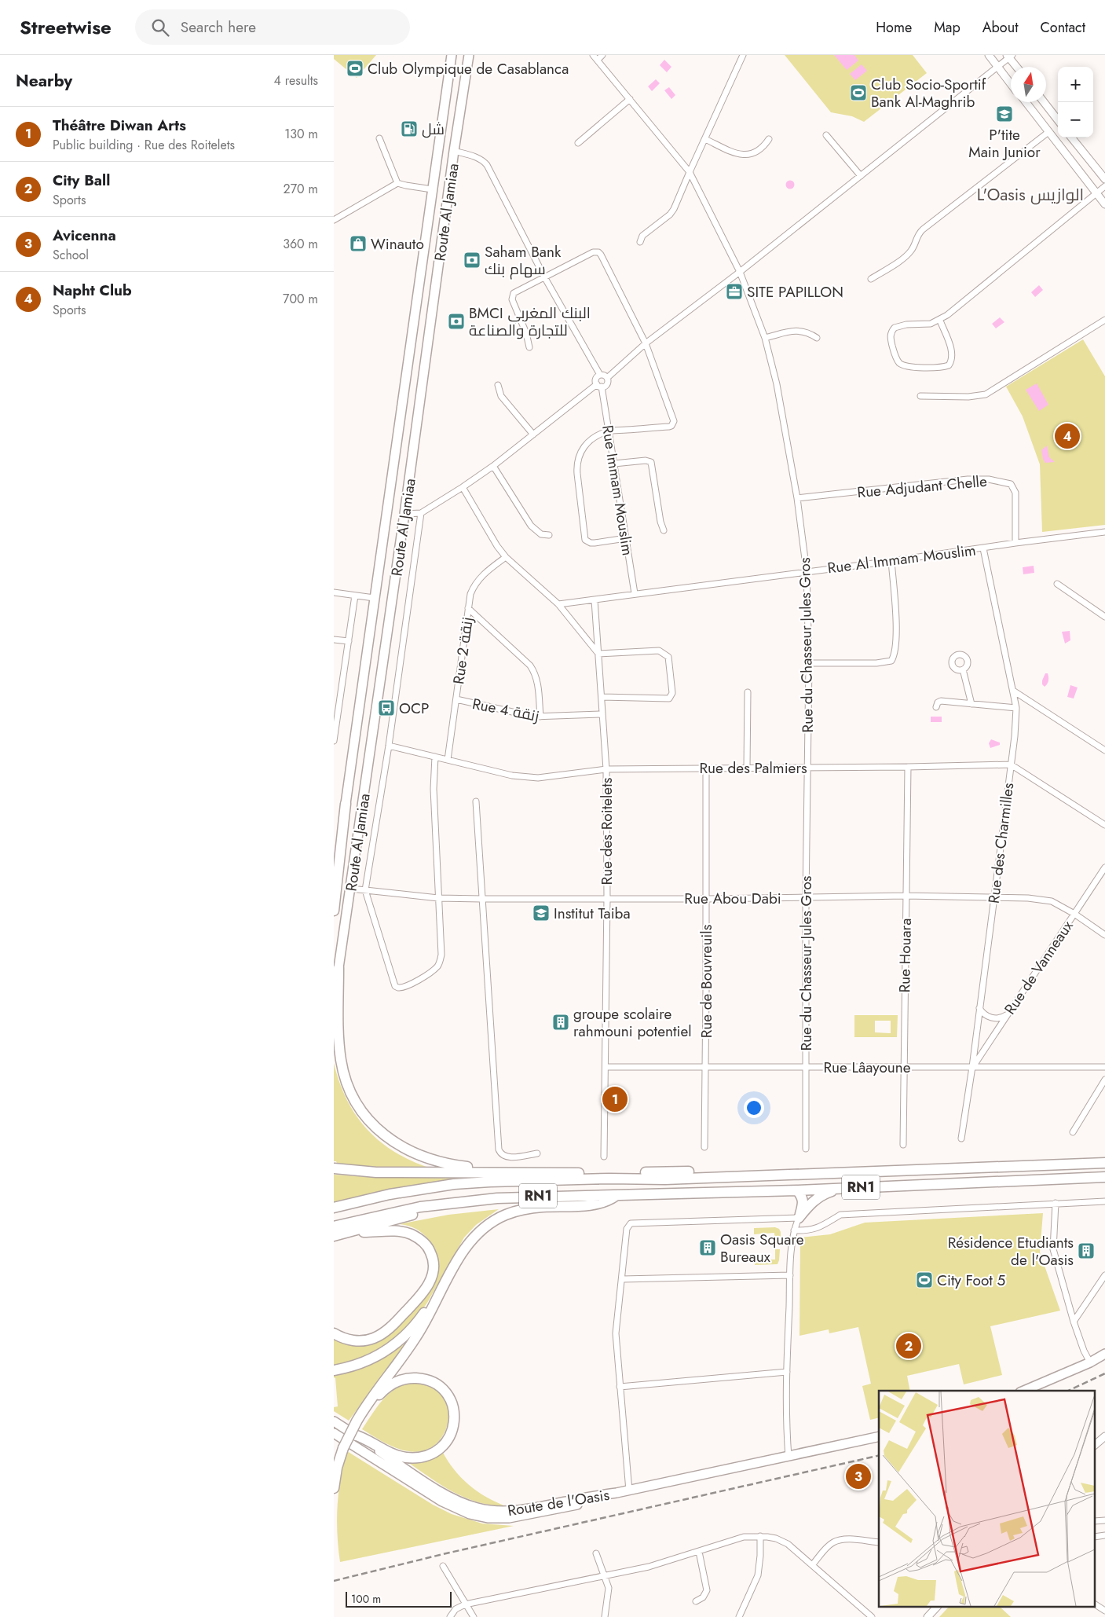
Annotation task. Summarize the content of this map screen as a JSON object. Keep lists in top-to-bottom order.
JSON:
{
  "streets": {
    "highway": ["Route Al Jamiaa", "RN1"],
    "main road": ["Route de l'Oasis"],
    "street": [
      "Rue Adjudant Chelle",
      "Rue Immam Mouslim",
      "Rue Al Immam Mouslim",
      "Rue du Chasseur Jules Gros",
      "Rue 2 زنقة",
      "Rue 4 زنقة",
      "Rue des Palmiers",
      "Rue des Roitelets",
      "Rue des Charmilles",
      "Rue Abou Dabi",
      "Rue Houara",
      "Rue de Vanneaux",
      "Rue de Bouvreuils",
      "Rue Lâayoune"
    ]
  },
  "crossings": [
    ["Route Al Jamiaa", "Rue Abou Dabi"],
    ["Rue Adjudant Chelle", "Rue Al Immam Mouslim"],
    ["Rue Adjudant Chelle", "Rue du Chasseur Jules Gros"],
    ["Rue Immam Mouslim", "Rue Al Immam Mouslim"],
    ["Rue Al Immam Mouslim", "Rue du Chasseur Jules Gros"],
    ["Rue Al Immam Mouslim", "Rue des Roitelets"],
    ["Rue Al Immam Mouslim", "Rue des Charmilles"],
    ["Rue du Chasseur Jules Gros", "Rue des Palmiers"],
    ["Rue du Chasseur Jules Gros", "Rue Abou Dabi"],
    ["Rue du Chasseur Jules Gros", "Rue Lâayoune"],
    ["Rue 2 زنقة", "Rue 4 زنقة"],
    ["Rue 2 زنقة", "Rue des Palmiers"],
    ["Rue 4 زنقة", "Rue des Roitelets"],
    ["Rue des Palmiers", "Rue des Roitelets"],
    ["Rue des Palmiers", "Rue des Charmilles"],
    ["Rue des Palmiers", "Rue Houara"],
    ["Rue des Palmiers", "Rue de Bouvreuils"],
    ["Rue des Roitelets", "Rue Abou Dabi"],
    ["Rue des Roitelets", "Rue Lâayoune"],
    ["Rue des Charmilles", "Rue Abou Dabi"],
    ["Rue des Charmilles", "Rue de Vanneaux"],
    ["Rue des Charmilles", "Rue Lâayoune"],
    ["Rue Abou Dabi", "Rue Houara"],
    ["Rue Abou Dabi", "Rue de Vanneaux"],
    ["Rue Abou Dabi", "Rue de Bouvreuils"],
    ["Rue Houara", "Rue Lâayoune"],
    ["Rue de Vanneaux", "Rue Lâayoune"],
    ["Rue de Bouvreuils", "Rue Lâayoune"]
  ],
  "districts": ["L'Oasis الوازيس"],
  "places": {
    "sports": ["Club Olympique de Casablanca", "Club Socio-Sportif Bank Al-Maghrib", "City Foot 5"],
    "school or university": ["P'tite Main Junior", "Institut Taiba"],
    "fuel station": ["شل"],
    "shop": ["Winauto"],
    "bank": ["Saham Bank سهام بنك", "BMCI البنك المغربي للتجارة والصناعة"],
    "office": ["SITE PAPILLON"],
    "bus stop": ["OCP"],
    "building": ["groupe scolaire rahmouni potentiel", "Oasis Square Bureaux", "Résidence Etudiants de l'Oasis"]
  },
  "scale_bar": "100 m",
  "north": "top",
  "page": {
    "header": "Streetwise",
    "search": "Search here",
    "nav": [
      "Home",
      "Map",
      "About",
      "Contact"
    ],
    "heading": ["Nearby", "4 results"],
    "map_buttons": ["+", "−"],
    "list": [
      {
        "mark": "1",
        "name": "Théâtre Diwan Arts",
        "note": "Public building · Rue des Roitelets",
        "value": "130 m"
      },
      {
        "mark": "2",
        "name": "City Ball",
        "note": "Sports",
        "value": "270 m"
      },
      {
        "mark": "3",
        "name": "Avicenna",
        "note": "School",
        "value": "360 m"
      },
      {
        "mark": "4",
        "name": "Napht Club",
        "note": "Sports",
        "value": "700 m"
      }
    ],
    "pins": [
      "4",
      "1",
      "2",
      "3"
    ],
    "scale": "100 m"
  }
}
